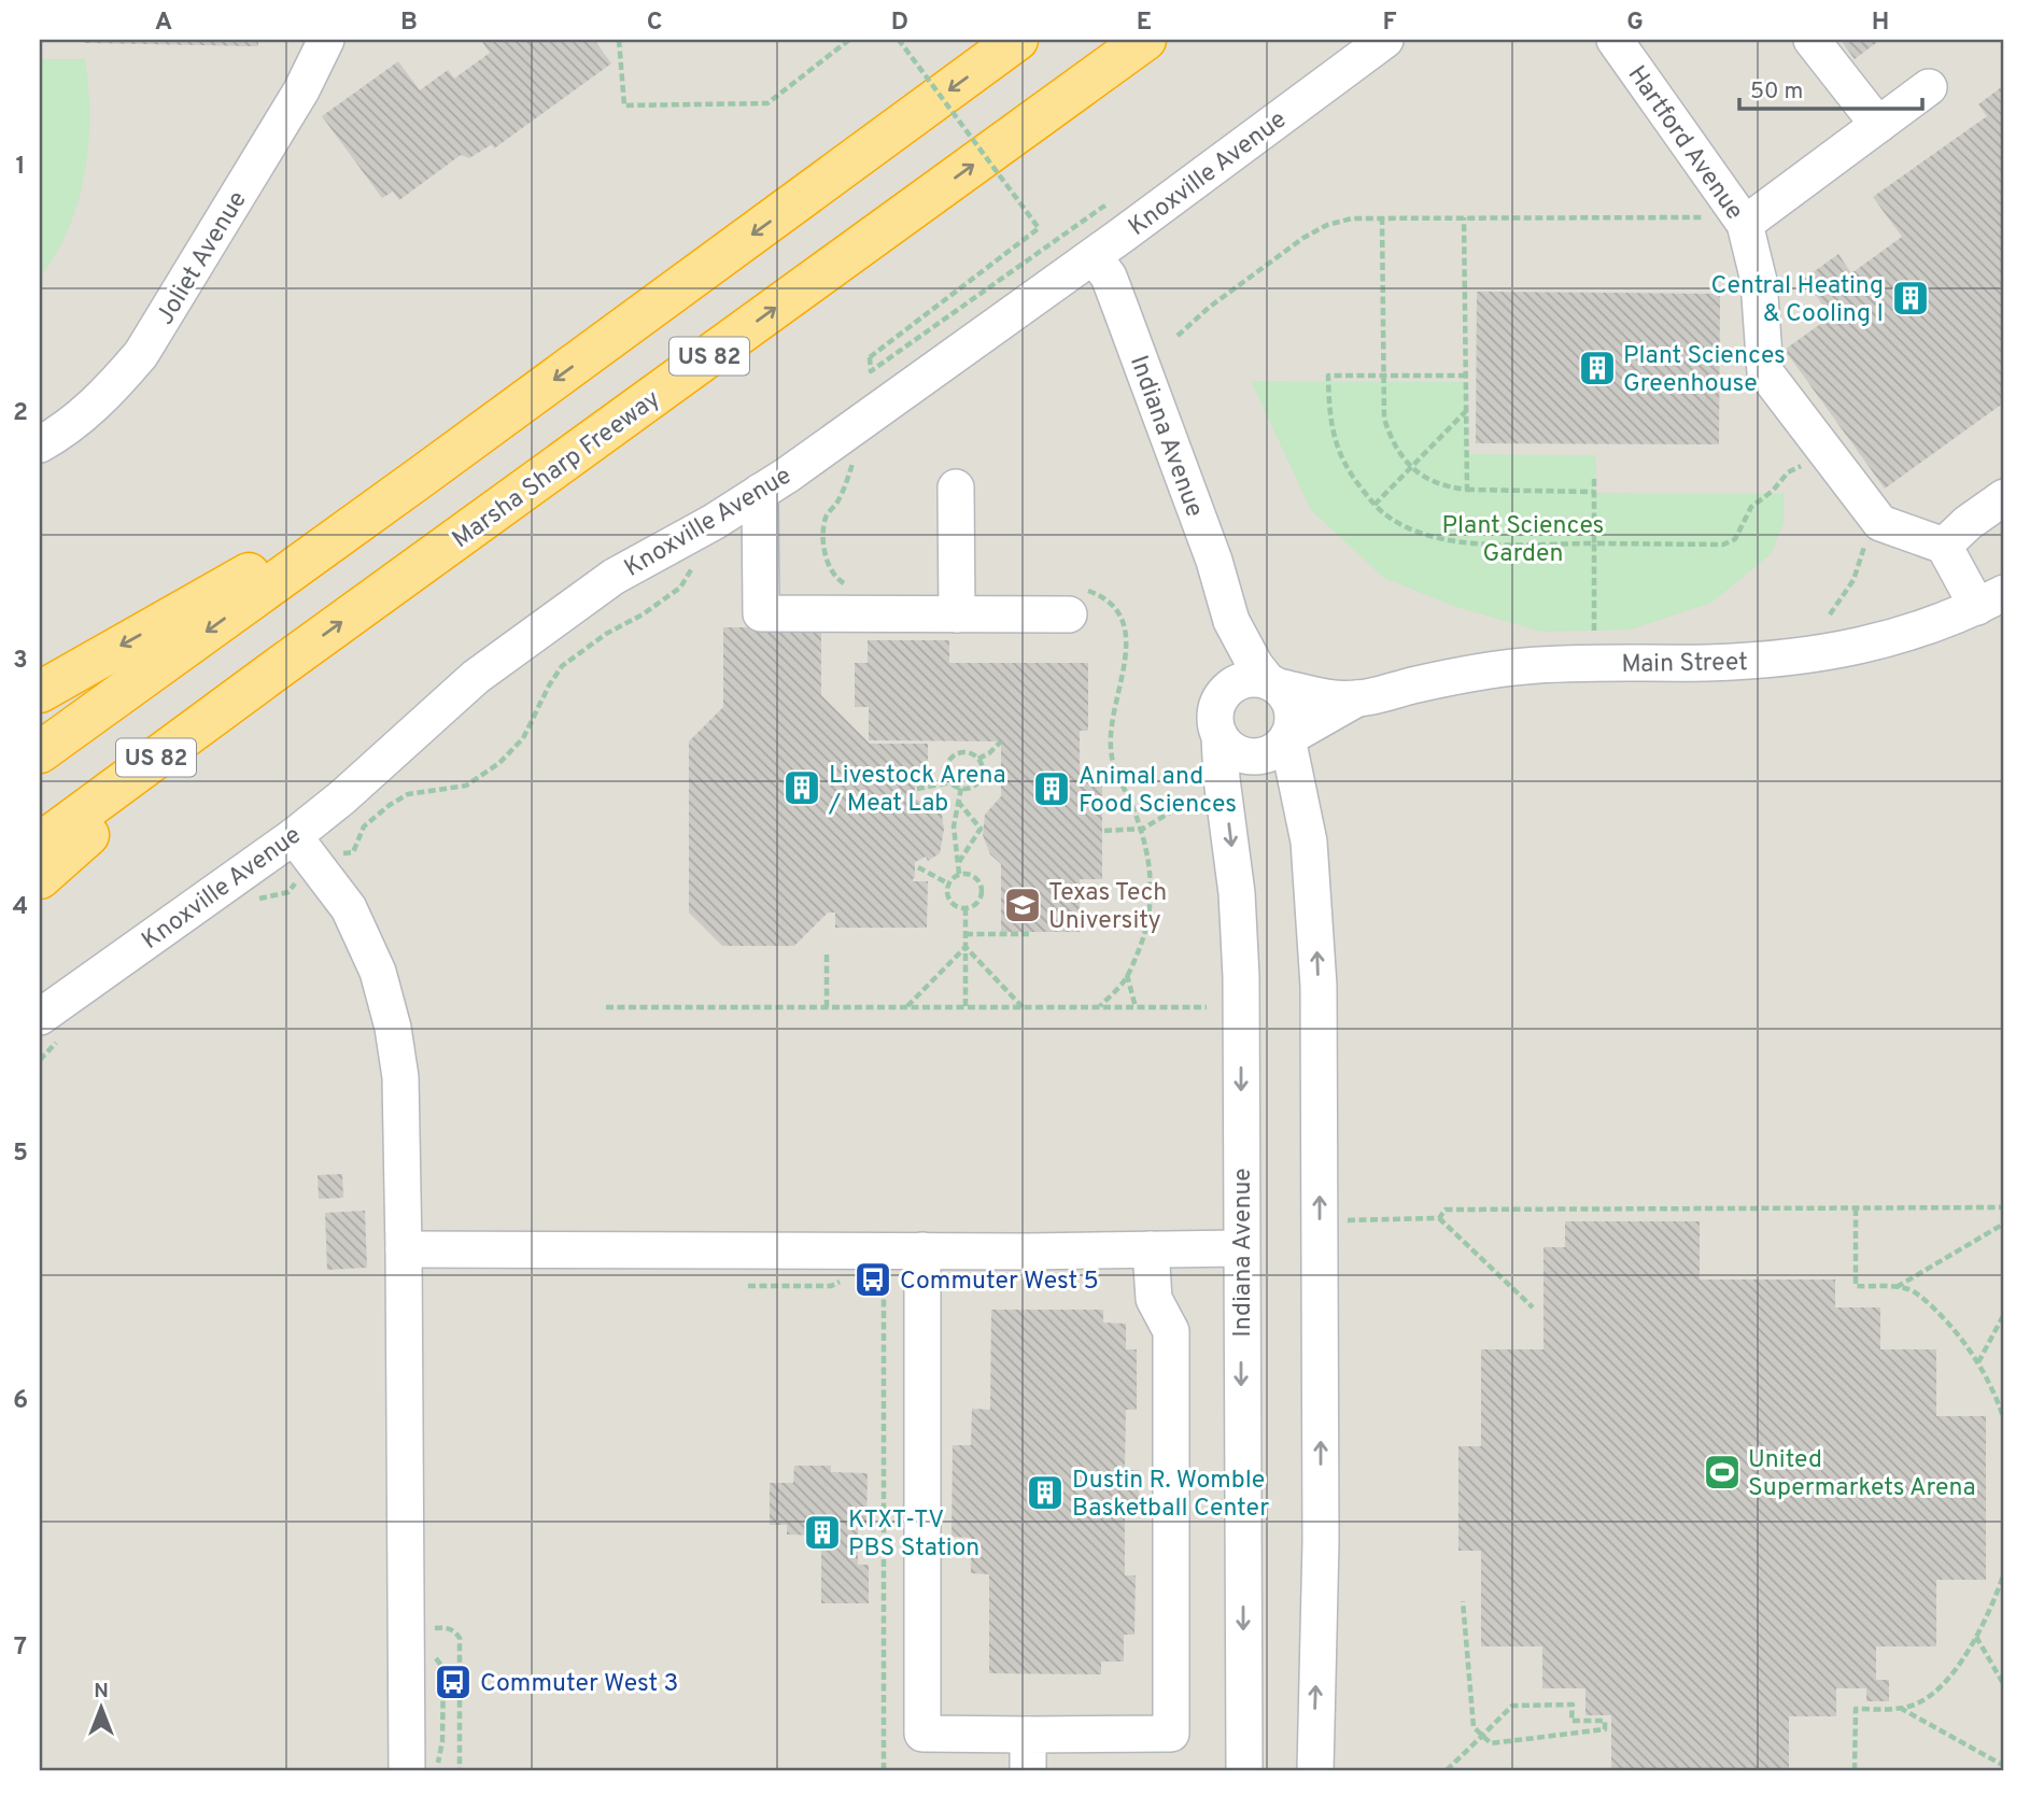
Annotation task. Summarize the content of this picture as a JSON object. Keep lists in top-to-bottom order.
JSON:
{
  "streets": {
    "highway": ["US 82", "Marsha Sharp Freeway"],
    "street": [
      "Hartford Avenue",
      "Knoxville Avenue",
      "Joliet Avenue",
      "Indiana Avenue",
      "Main Street"
    ]
  },
  "crossings": [
    ["Knoxville Avenue", "Indiana Avenue"],
    ["Indiana Avenue", "Main Street"]
  ],
  "parks": ["Plant Sciences Garden"],
  "places": {
    "building": [
      "Central Heating & Cooling I",
      "Plant Sciences Greenhouse",
      "Livestock Arena / Meat Lab",
      "Animal and Food Sciences",
      "Dustin R. Womble Basketball Center",
      "KTXT-TV PBS Station"
    ],
    "school or university": ["Texas Tech University"],
    "bus stop": ["Commuter West 5", "Commuter West 3"],
    "sports": ["United Supermarkets Arena"]
  },
  "scale_bar": "50 m",
  "north": "top",
  "grid": {
    "columns": [
      "A",
      "B",
      "C",
      "D",
      "E",
      "F",
      "G",
      "H"
    ],
    "rows": [
      "1",
      "2",
      "3",
      "4",
      "5",
      "6",
      "7"
    ]
  }
}
